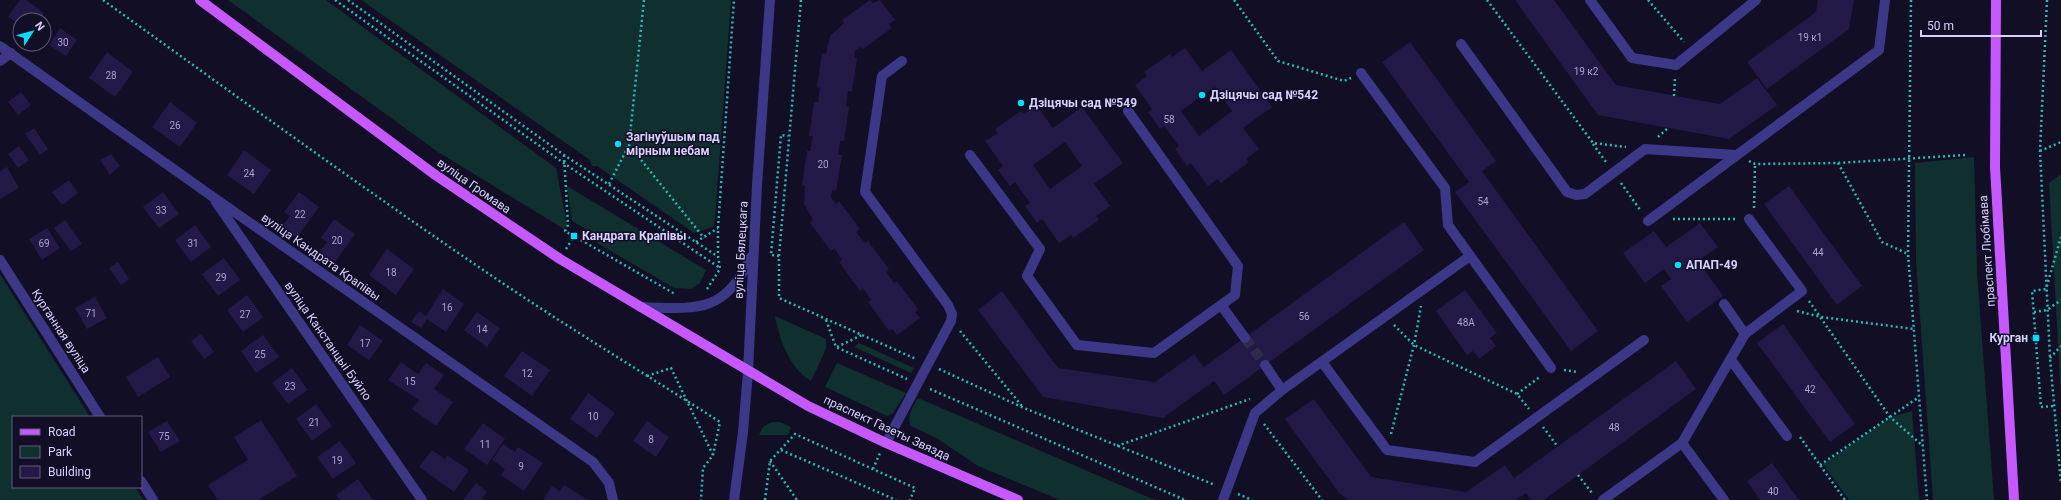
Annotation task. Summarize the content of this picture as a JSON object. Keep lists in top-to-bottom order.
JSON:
{
  "streets": {
    "main road": ["вуліца Громава", "праспект Любімава", "праспект Газеты Звязда"],
    "street": [
      "вуліца Бялецкага",
      "вуліца Кандрата Крапівы",
      "Курганная вуліца",
      "вуліца Канстанцыі Буйло"
    ]
  },
  "crossings": [
    ["вуліца Громава", "вуліца Бялецкага"],
    ["вуліца Громава", "праспект Газеты Звязда"],
    ["вуліца Бялецкага", "праспект Газеты Звязда"],
    ["вуліца Кандрата Крапівы", "вуліца Канстанцыі Буйло"]
  ],
  "places": {
    "other": [
      "Дзіцячы сад №542",
      "Дзіцячы сад №549",
      "Загінуўшым пад мірным небам",
      "АПАП-49"
    ],
    "transit": ["Кандрата Крапівы", "Курган"]
  },
  "house_numbers": [
    "19 к1",
    "30",
    "19 к2",
    "28",
    "58",
    "26",
    "20",
    "24",
    "54",
    "33",
    "22",
    "20",
    "69",
    "31",
    "44",
    "18",
    "29",
    "16",
    "71",
    "27",
    "56",
    "48А",
    "14",
    "17",
    "25",
    "12",
    "15",
    "23",
    "42",
    "10",
    "21",
    "48",
    "75",
    "8",
    "11",
    "19",
    "9",
    "40"
  ],
  "legend": ["Road", "Park", "Building"],
  "scale_bar": "50 m",
  "north": "top right"
}
